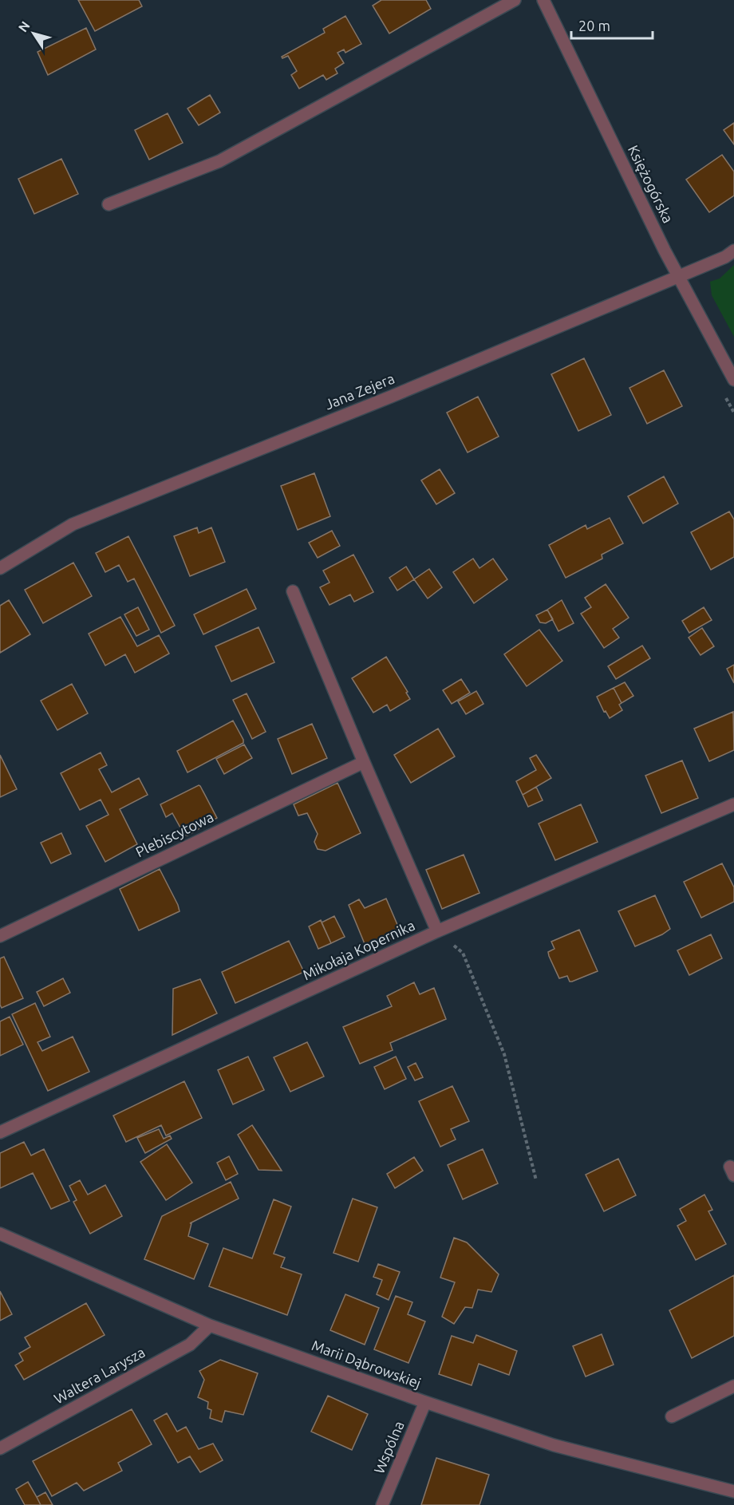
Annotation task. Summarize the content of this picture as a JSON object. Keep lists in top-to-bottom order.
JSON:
{
  "streets": {
    "street": [
      "Księżogórska",
      "Jana Zejera",
      "Plebiscytowa",
      "Mikołaja Kopernika",
      "Marii Dąbrowskiej",
      "Waltera Larysza",
      "Wspólna"
    ]
  },
  "crossings": [
    ["Księżogórska", "Jana Zejera"],
    ["Marii Dąbrowskiej", "Waltera Larysza"],
    ["Marii Dąbrowskiej", "Wspólna"]
  ],
  "scale_bar": "20 m",
  "north": "top left"
}
